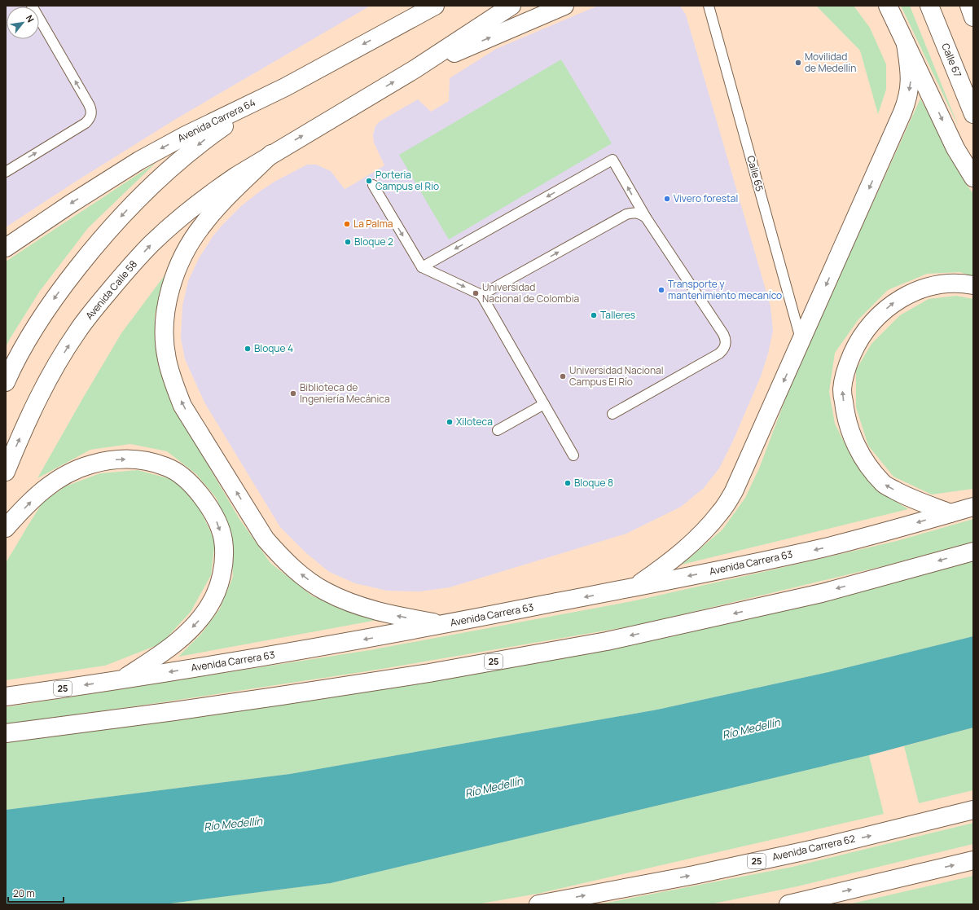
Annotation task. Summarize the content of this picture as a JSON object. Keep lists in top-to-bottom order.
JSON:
{
  "streets": {
    "main road": [
      "Calle 67",
      "Avenida Carrera 64",
      "Avenida Calle 58",
      "Avenida Carrera 63",
      "25",
      "Avenida Carrera 62"
    ],
    "lane": ["Calle 65"]
  },
  "water": ["Río Medellín"],
  "places": [
    "Movilidad de Medellín",
    "Porteria Campus el Rio",
    "Vivero forestal",
    "La Palma",
    "Bloque 2",
    "Transporte y mantenimiento mecaníco",
    "Universidad Nacional de Colombia",
    "Talleres",
    "Bloque 4",
    "Universidad Nacional Campus El Río",
    "Biblioteca de Ingeniería Mecánica",
    "Xiloteca",
    "Bloque 8"
  ],
  "scale_bar": "20 m",
  "north": "top right"
}
